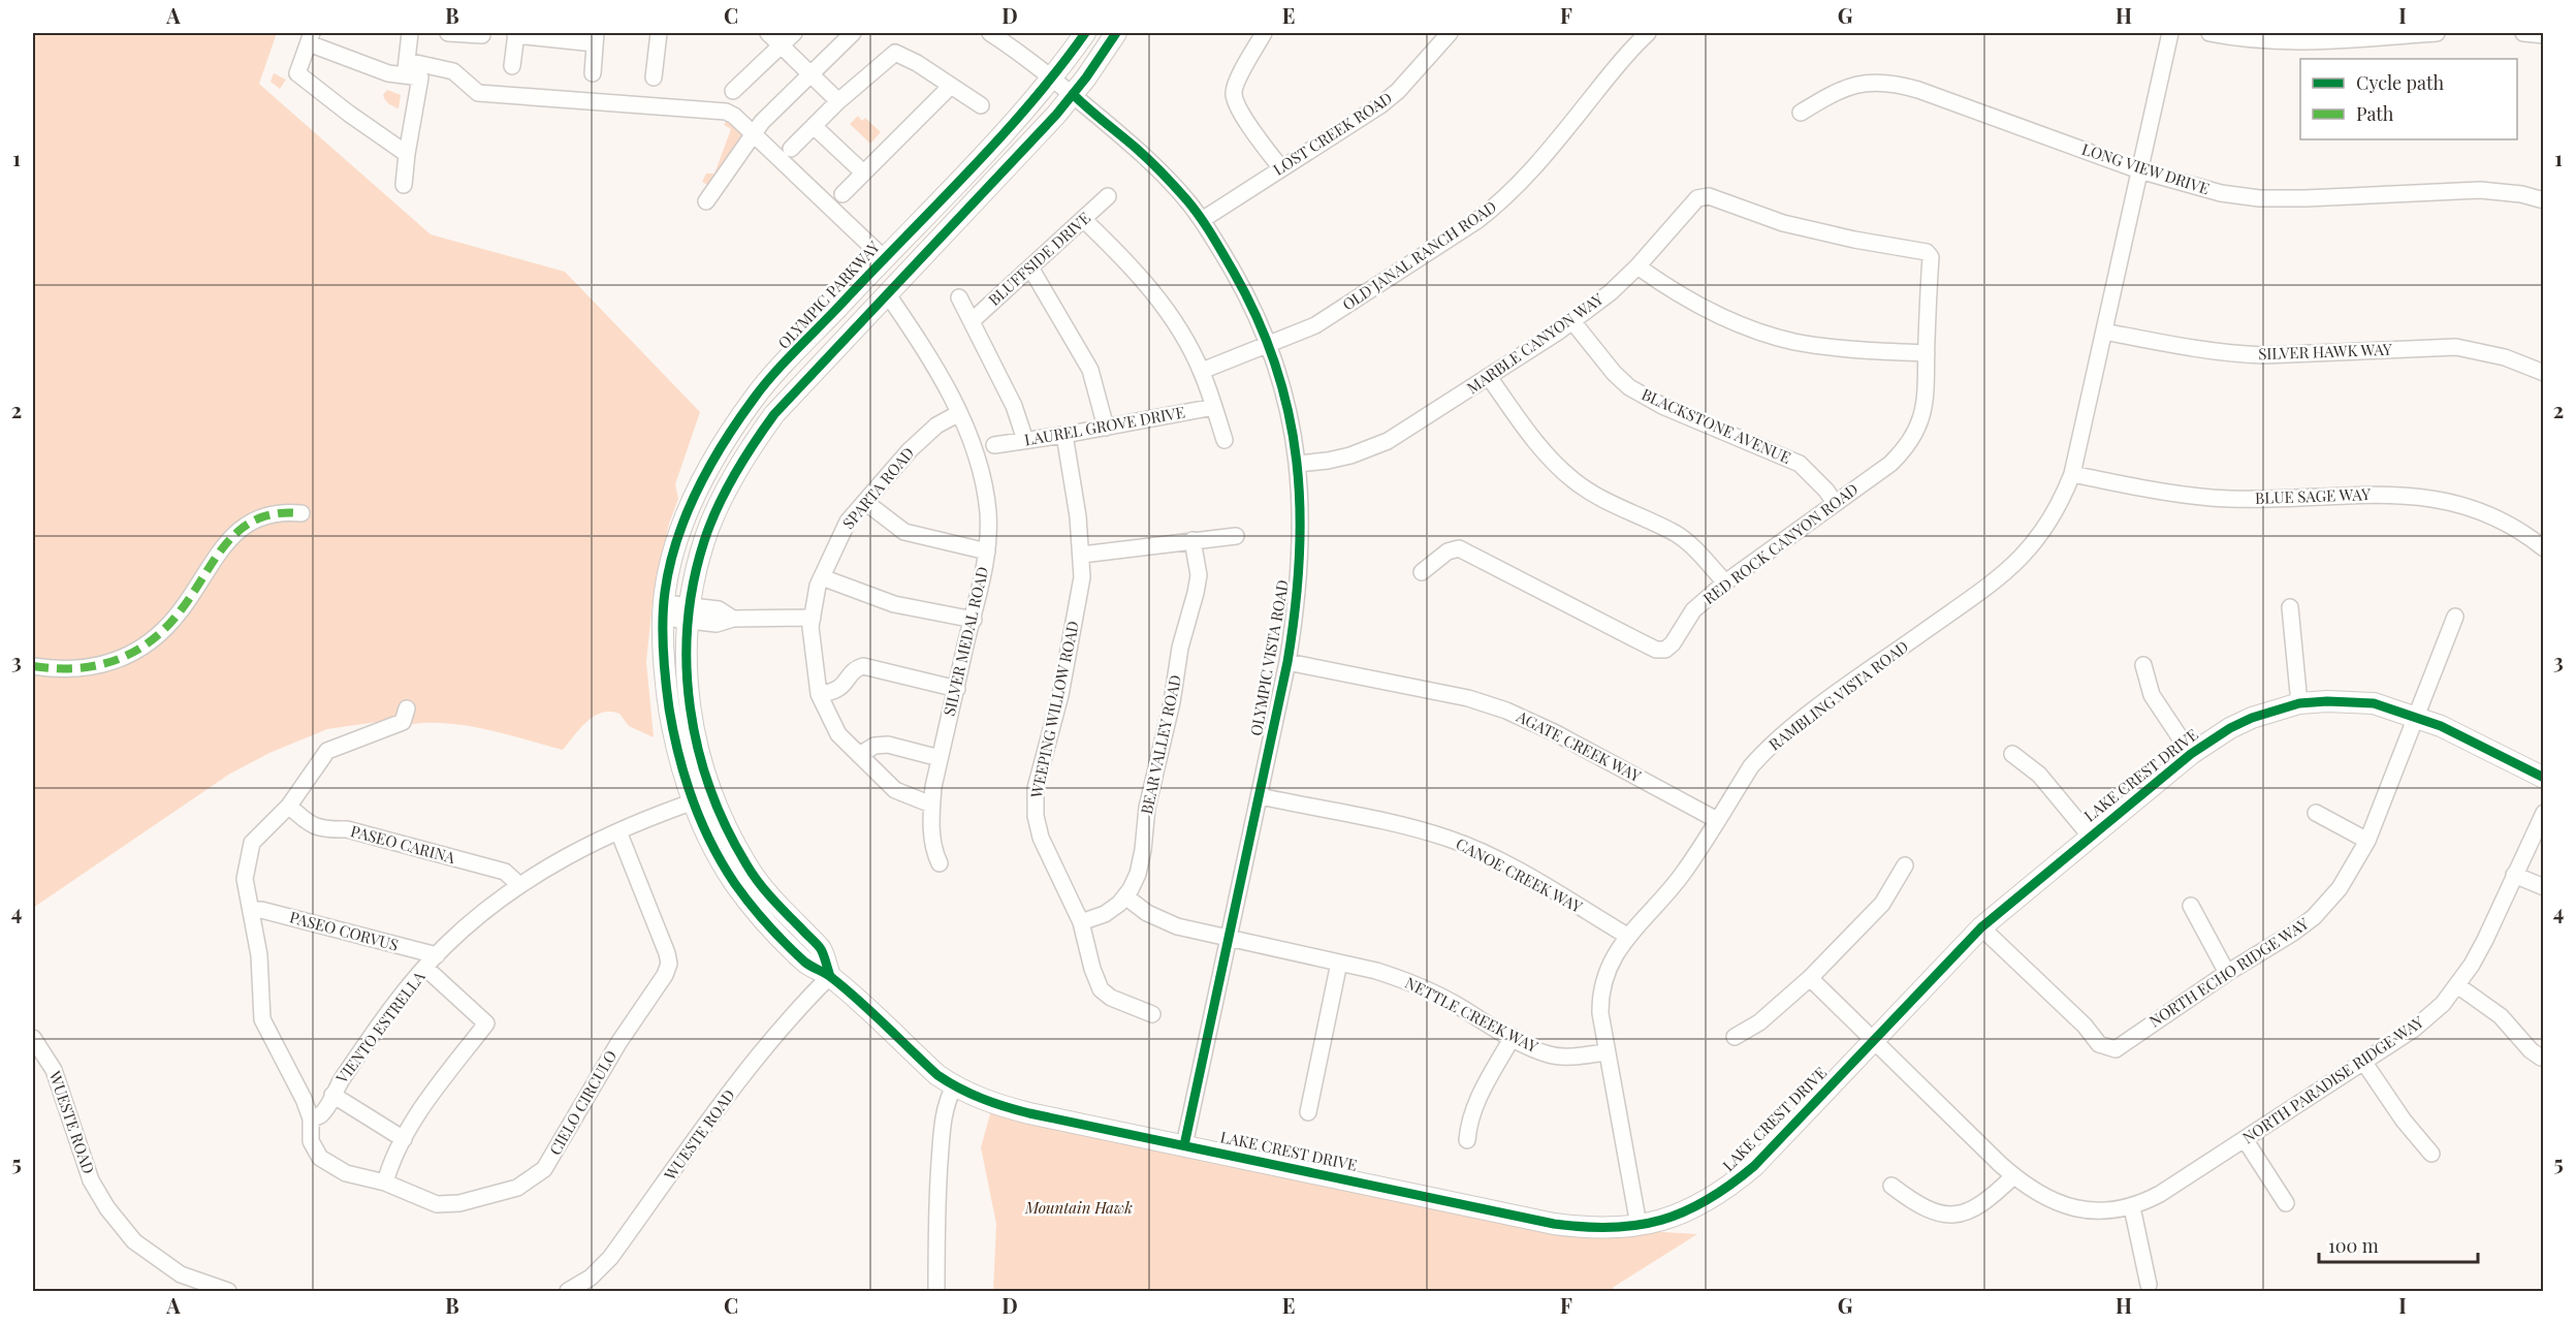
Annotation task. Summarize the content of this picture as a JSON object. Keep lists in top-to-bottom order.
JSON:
{
  "streets": {
    "main road": ["OLYMPIC PARKWAY", "LAKE CREST DRIVE"],
    "street": [
      "LOST CREEK ROAD",
      "LONG VIEW DRIVE",
      "OLD JANAL RANCH ROAD",
      "BLUFFSIDE DRIVE",
      "MARBLE CANYON WAY",
      "SILVER HAWK WAY",
      "LAUREL GROVE DRIVE",
      "BLACKSTONE AVENUE",
      "SPARTA ROAD",
      "BLUE SAGE WAY",
      "RED ROCK CANYON ROAD",
      "SILVER MEDAL ROAD",
      "OLYMPIC VISTA ROAD",
      "RAMBLING VISTA ROAD",
      "WEEPING WILLOW ROAD",
      "BEAR VALLEY ROAD",
      "AGATE CREEK WAY",
      "PASEO CARINA",
      "CANOE CREEK WAY",
      "PASEO CORVUS",
      "NORTH ECHO RIDGE WAY",
      "NETTLE CREEK WAY",
      "VIENTO ESTRELLA",
      "NORTH PARADISE RIDGE WAY",
      "CIELO CIRCULO",
      "WUESTE ROAD"
    ]
  },
  "crossings": [
    ["LOST CREEK ROAD", "OLYMPIC VISTA ROAD"],
    ["LONG VIEW DRIVE", "RAMBLING VISTA ROAD"],
    ["OLD JANAL RANCH ROAD", "OLYMPIC VISTA ROAD"],
    ["OLYMPIC PARKWAY", "OLYMPIC VISTA ROAD"],
    ["OLYMPIC PARKWAY", "LAKE CREST DRIVE"],
    ["MARBLE CANYON WAY", "BLACKSTONE AVENUE"],
    ["MARBLE CANYON WAY", "RED ROCK CANYON ROAD"],
    ["MARBLE CANYON WAY", "OLYMPIC VISTA ROAD"],
    ["SILVER HAWK WAY", "RAMBLING VISTA ROAD"],
    ["LAUREL GROVE DRIVE", "WEEPING WILLOW ROAD"],
    ["BLACKSTONE AVENUE", "RED ROCK CANYON ROAD"],
    ["SPARTA ROAD", "SILVER MEDAL ROAD"],
    ["BLUE SAGE WAY", "RAMBLING VISTA ROAD"],
    ["OLYMPIC VISTA ROAD", "AGATE CREEK WAY"],
    ["OLYMPIC VISTA ROAD", "LAKE CREST DRIVE"],
    ["OLYMPIC VISTA ROAD", "CANOE CREEK WAY"],
    ["OLYMPIC VISTA ROAD", "NETTLE CREEK WAY"],
    ["RAMBLING VISTA ROAD", "AGATE CREEK WAY"],
    ["RAMBLING VISTA ROAD", "LAKE CREST DRIVE"],
    ["RAMBLING VISTA ROAD", "CANOE CREEK WAY"],
    ["RAMBLING VISTA ROAD", "NETTLE CREEK WAY"],
    ["WEEPING WILLOW ROAD", "BEAR VALLEY ROAD"],
    ["BEAR VALLEY ROAD", "NETTLE CREEK WAY"],
    ["LAKE CREST DRIVE", "NORTH ECHO RIDGE WAY"],
    ["LAKE CREST DRIVE", "VIENTO ESTRELLA"],
    ["LAKE CREST DRIVE", "WUESTE ROAD"],
    ["PASEO CARINA", "VIENTO ESTRELLA"],
    ["PASEO CARINA", "CIELO CIRCULO"],
    ["PASEO CORVUS", "VIENTO ESTRELLA"],
    ["PASEO CORVUS", "CIELO CIRCULO"],
    ["VIENTO ESTRELLA", "CIELO CIRCULO"]
  ],
  "parks": ["Mountain Hawk"],
  "legend": ["Cycle path", "Path"],
  "scale_bar": "100 m",
  "grid": {
    "columns": [
      "A",
      "B",
      "C",
      "D",
      "E",
      "F",
      "G",
      "H",
      "I"
    ],
    "rows": [
      "1",
      "2",
      "3",
      "4",
      "5"
    ]
  }
}
